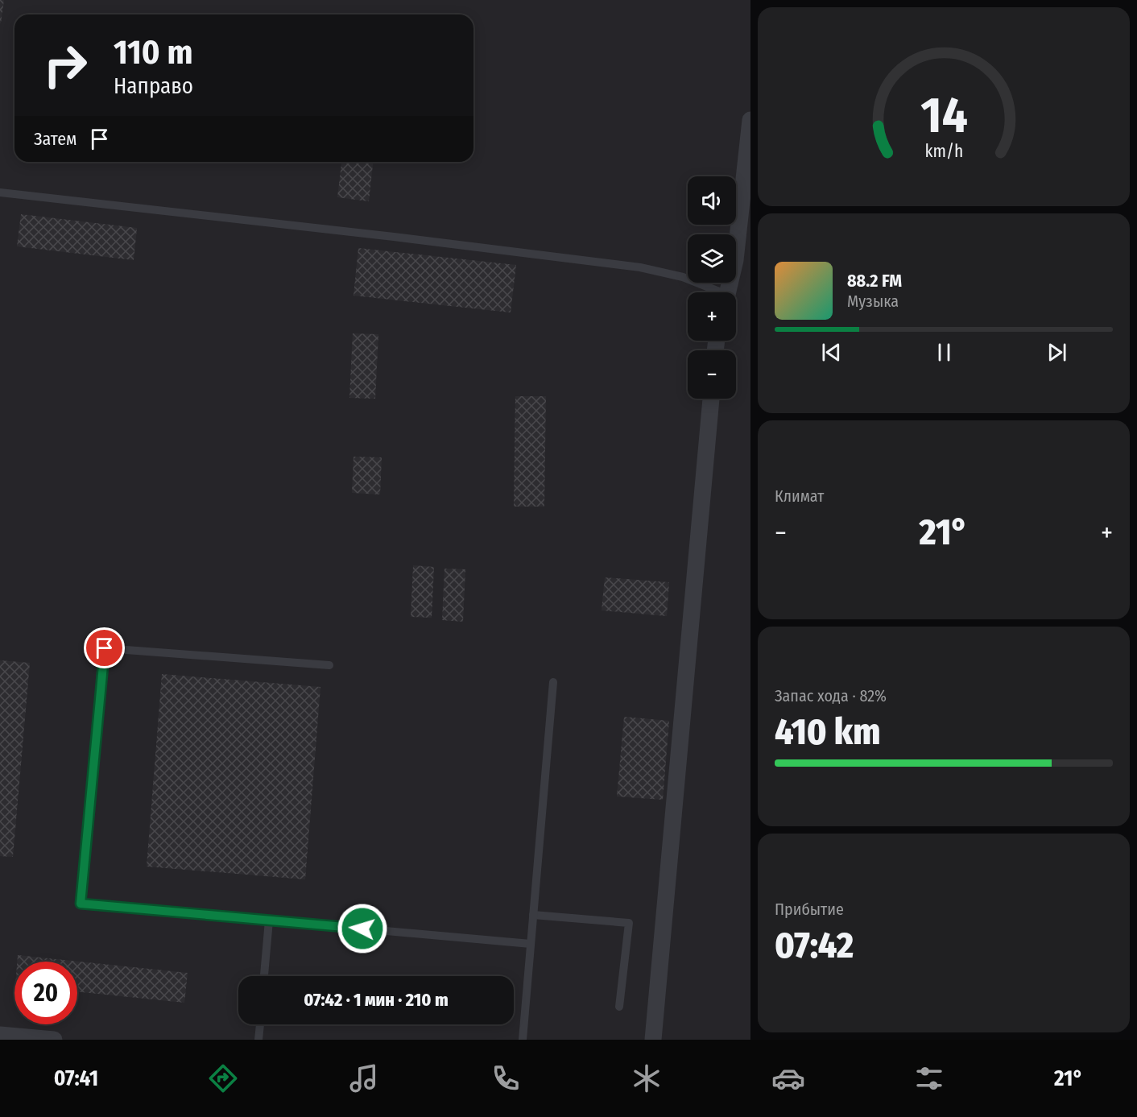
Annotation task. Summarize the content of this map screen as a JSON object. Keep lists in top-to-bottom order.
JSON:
{
  "page": {
    "turn": ["110 m", "Направо"],
    "then": "Затем",
    "map_buttons": ["+", "−"],
    "song": ["88.2 FM", "Музыка"],
    "tile": [
      "Климат",
      ["Запас хода · 82%", "410 km"],
      ["Прибытие", "07:42"]
    ],
    "heat": ["−", "21°", "+"],
    "limit": "20",
    "trip": "07:42 · 1 мин · 210 m",
    "tabs": ["07:41", "21°"],
    "gauge": ["14", "km/h"]
  }
}
